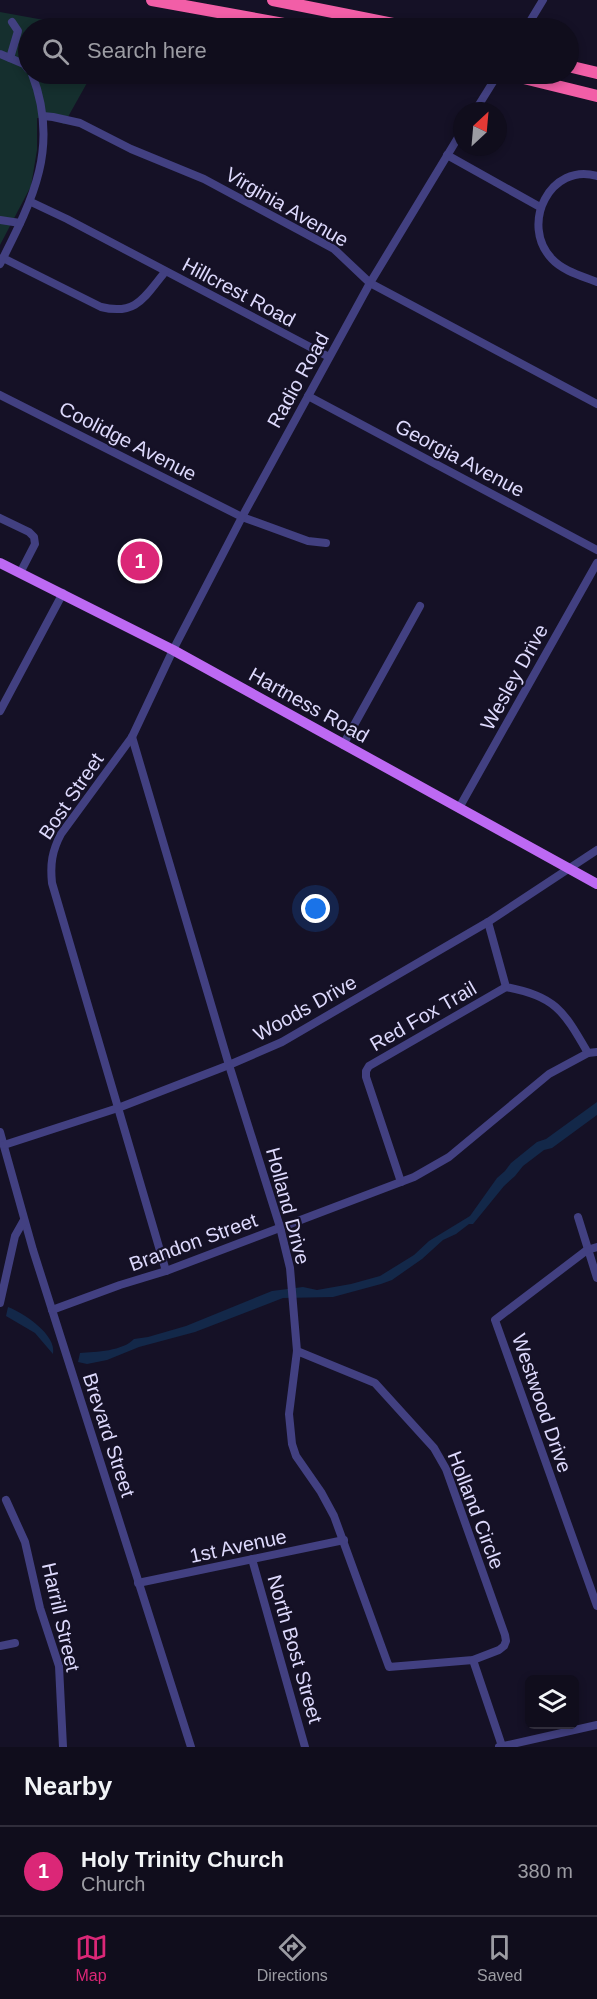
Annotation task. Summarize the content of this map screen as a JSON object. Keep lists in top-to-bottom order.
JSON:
{
  "streets": {
    "main road": ["Hartness Road"],
    "street": [
      "Virginia Avenue",
      "Hillcrest Road",
      "Radio Road",
      "Coolidge Avenue",
      "Georgia Avenue",
      "Wesley Drive",
      "Bost Street",
      "Woods Drive",
      "Red Fox Trail",
      "Holland Drive",
      "Brandon Street",
      "Westwood Drive",
      "Brevard Street",
      "Holland Circle",
      "1st Avenue",
      "Harrill Street",
      "North Bost Street"
    ]
  },
  "crossings": [
    ["Virginia Avenue", "Radio Road"],
    ["Hillcrest Road", "Radio Road"],
    ["Radio Road", "Coolidge Avenue"],
    ["Radio Road", "Georgia Avenue"],
    ["Radio Road", "Hartness Road"],
    ["Radio Road", "Bost Street"],
    ["Wesley Drive", "Hartness Road"],
    ["Hartness Road", "Bost Street"],
    ["Hartness Road", "Woods Drive"],
    ["Bost Street", "Woods Drive"],
    ["Bost Street", "Holland Drive"],
    ["Woods Drive", "Holland Drive"],
    ["Woods Drive", "Brevard Street"],
    ["Red Fox Trail", "Brandon Street"],
    ["Holland Drive", "Brandon Street"],
    ["Holland Drive", "Holland Circle"],
    ["Holland Drive", "1st Avenue"],
    ["Brandon Street", "Brevard Street"],
    ["Brevard Street", "1st Avenue"],
    ["1st Avenue", "North Bost Street"]
  ],
  "north": "top right",
  "page": {
    "search": "Search here",
    "pins": "1",
    "heading": "Nearby",
    "list": [
      {
        "mark": "1",
        "name": "Holy Trinity Church",
        "note": "Church",
        "value": "380 m"
      }
    ],
    "nav": ["Map", "Directions", "Saved"]
  }
}
